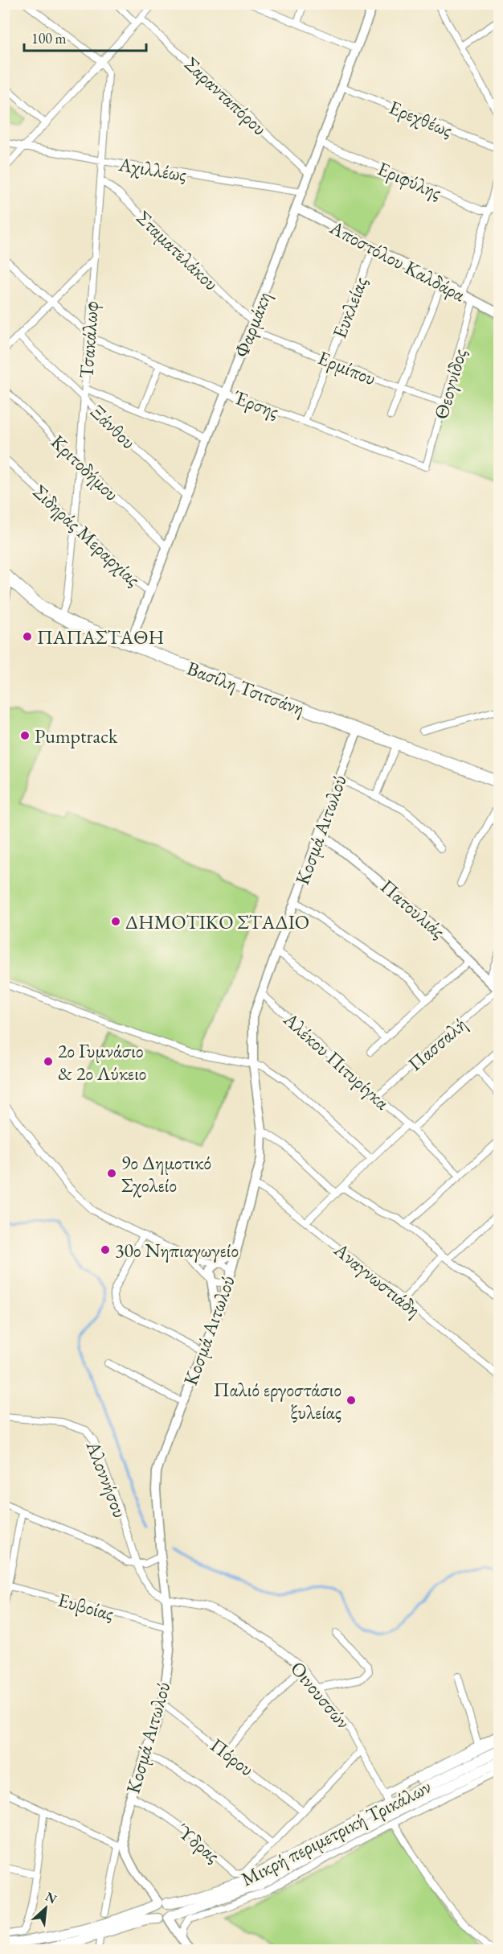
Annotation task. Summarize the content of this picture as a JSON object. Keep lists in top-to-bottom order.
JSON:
{
  "streets": {
    "main road": ["Βασίλη Τσιτσάνη", "Μικρή περιμετρική Τρικάλων"],
    "street": [
      "Σαρανταπόρου",
      "Ερεχθέως",
      "Αχιλλέως",
      "Εριφύλης",
      "Σταματελάκου",
      "Αποστόλου Καλδάρα",
      "Ευκλείας",
      "Φαρμάκη",
      "Τσακάλωφ",
      "Ερμίπου",
      "Θεογνίδος",
      "Έρσης",
      "Ξάνθου",
      "Κριτοδήμου",
      "Σιδηράς Μεραρχίας",
      "Κοσμά Αιτωλού",
      "Πατουλιάς",
      "Πασσαλή",
      "Αλέκου Πιτυρίγκα",
      "Αναγνωστιάδη",
      "Αλοννήσου",
      "Ευβοίας",
      "Οινουσσών",
      "Πόρου",
      "Ύδρας"
    ]
  },
  "crossings": [
    ["Σαρανταπόρου", "Φαρμάκη"],
    ["Ερεχθέως", "Φαρμάκη"],
    ["Αχιλλέως", "Φαρμάκη"],
    ["Αχιλλέως", "Τσακάλωφ"],
    ["Εριφύλης", "Φαρμάκη"],
    ["Σταματελάκου", "Φαρμάκη"],
    ["Σταματελάκου", "Τσακάλωφ"],
    ["Σταματελάκου", "Ερμίπου"],
    ["Αποστόλου Καλδάρα", "Ευκλείας"],
    ["Αποστόλου Καλδάρα", "Φαρμάκη"],
    ["Αποστόλου Καλδάρα", "Θεογνίδος"],
    ["Ευκλείας", "Ερμίπου"],
    ["Ευκλείας", "Έρσης"],
    ["Φαρμάκη", "Ερμίπου"],
    ["Φαρμάκη", "Έρσης"],
    ["Φαρμάκη", "Ξάνθου"],
    ["Φαρμάκη", "Κριτοδήμου"],
    ["Φαρμάκη", "Σιδηράς Μεραρχίας"],
    ["Φαρμάκη", "Βασίλη Τσιτσάνη"],
    ["Τσακάλωφ", "Έρσης"],
    ["Τσακάλωφ", "Ξάνθου"],
    ["Τσακάλωφ", "Κριτοδήμου"],
    ["Τσακάλωφ", "Σιδηράς Μεραρχίας"],
    ["Τσακάλωφ", "Βασίλη Τσιτσάνη"],
    ["Ερμίπου", "Θεογνίδος"],
    ["Θεογνίδος", "Έρσης"],
    ["Βασίλη Τσιτσάνη", "Κοσμά Αιτωλού"],
    ["Κοσμά Αιτωλού", "Πατουλιάς"],
    ["Κοσμά Αιτωλού", "Αλέκου Πιτυρίγκα"],
    ["Κοσμά Αιτωλού", "Αναγνωστιάδη"],
    ["Κοσμά Αιτωλού", "Αλοννήσου"],
    ["Κοσμά Αιτωλού", "Ευβοίας"],
    ["Κοσμά Αιτωλού", "Οινουσσών"],
    ["Κοσμά Αιτωλού", "Πόρου"],
    ["Κοσμά Αιτωλού", "Μικρή περιμετρική Τρικάλων"],
    ["Κοσμά Αιτωλού", "Ύδρας"],
    ["Πατουλιάς", "Πασσαλή"],
    ["Πασσαλή", "Αλέκου Πιτυρίγκα"],
    ["Αλοννήσου", "Οινουσσών"],
    ["Οινουσσών", "Μικρή περιμετρική Τρικάλων"],
    ["Οινουσσών", "Ύδρας"],
    ["Πόρου", "Ύδρας"]
  ],
  "places": [
    "ΠΑΠΑΣΤΑΘΗ",
    "Pumptrack",
    "ΔΗΜΟΤΙΚΟ ΣΤΑΔΙΟ",
    "2ο Γυμνάσιο & 2ο Λύκειο",
    "9ο Δημοτικό Σχολείο",
    "30ο Νηπιαγωγείο",
    "Παλιό εργοστάσιο ξυλείας"
  ],
  "scale_bar": "100 m",
  "north": "top right"
}
